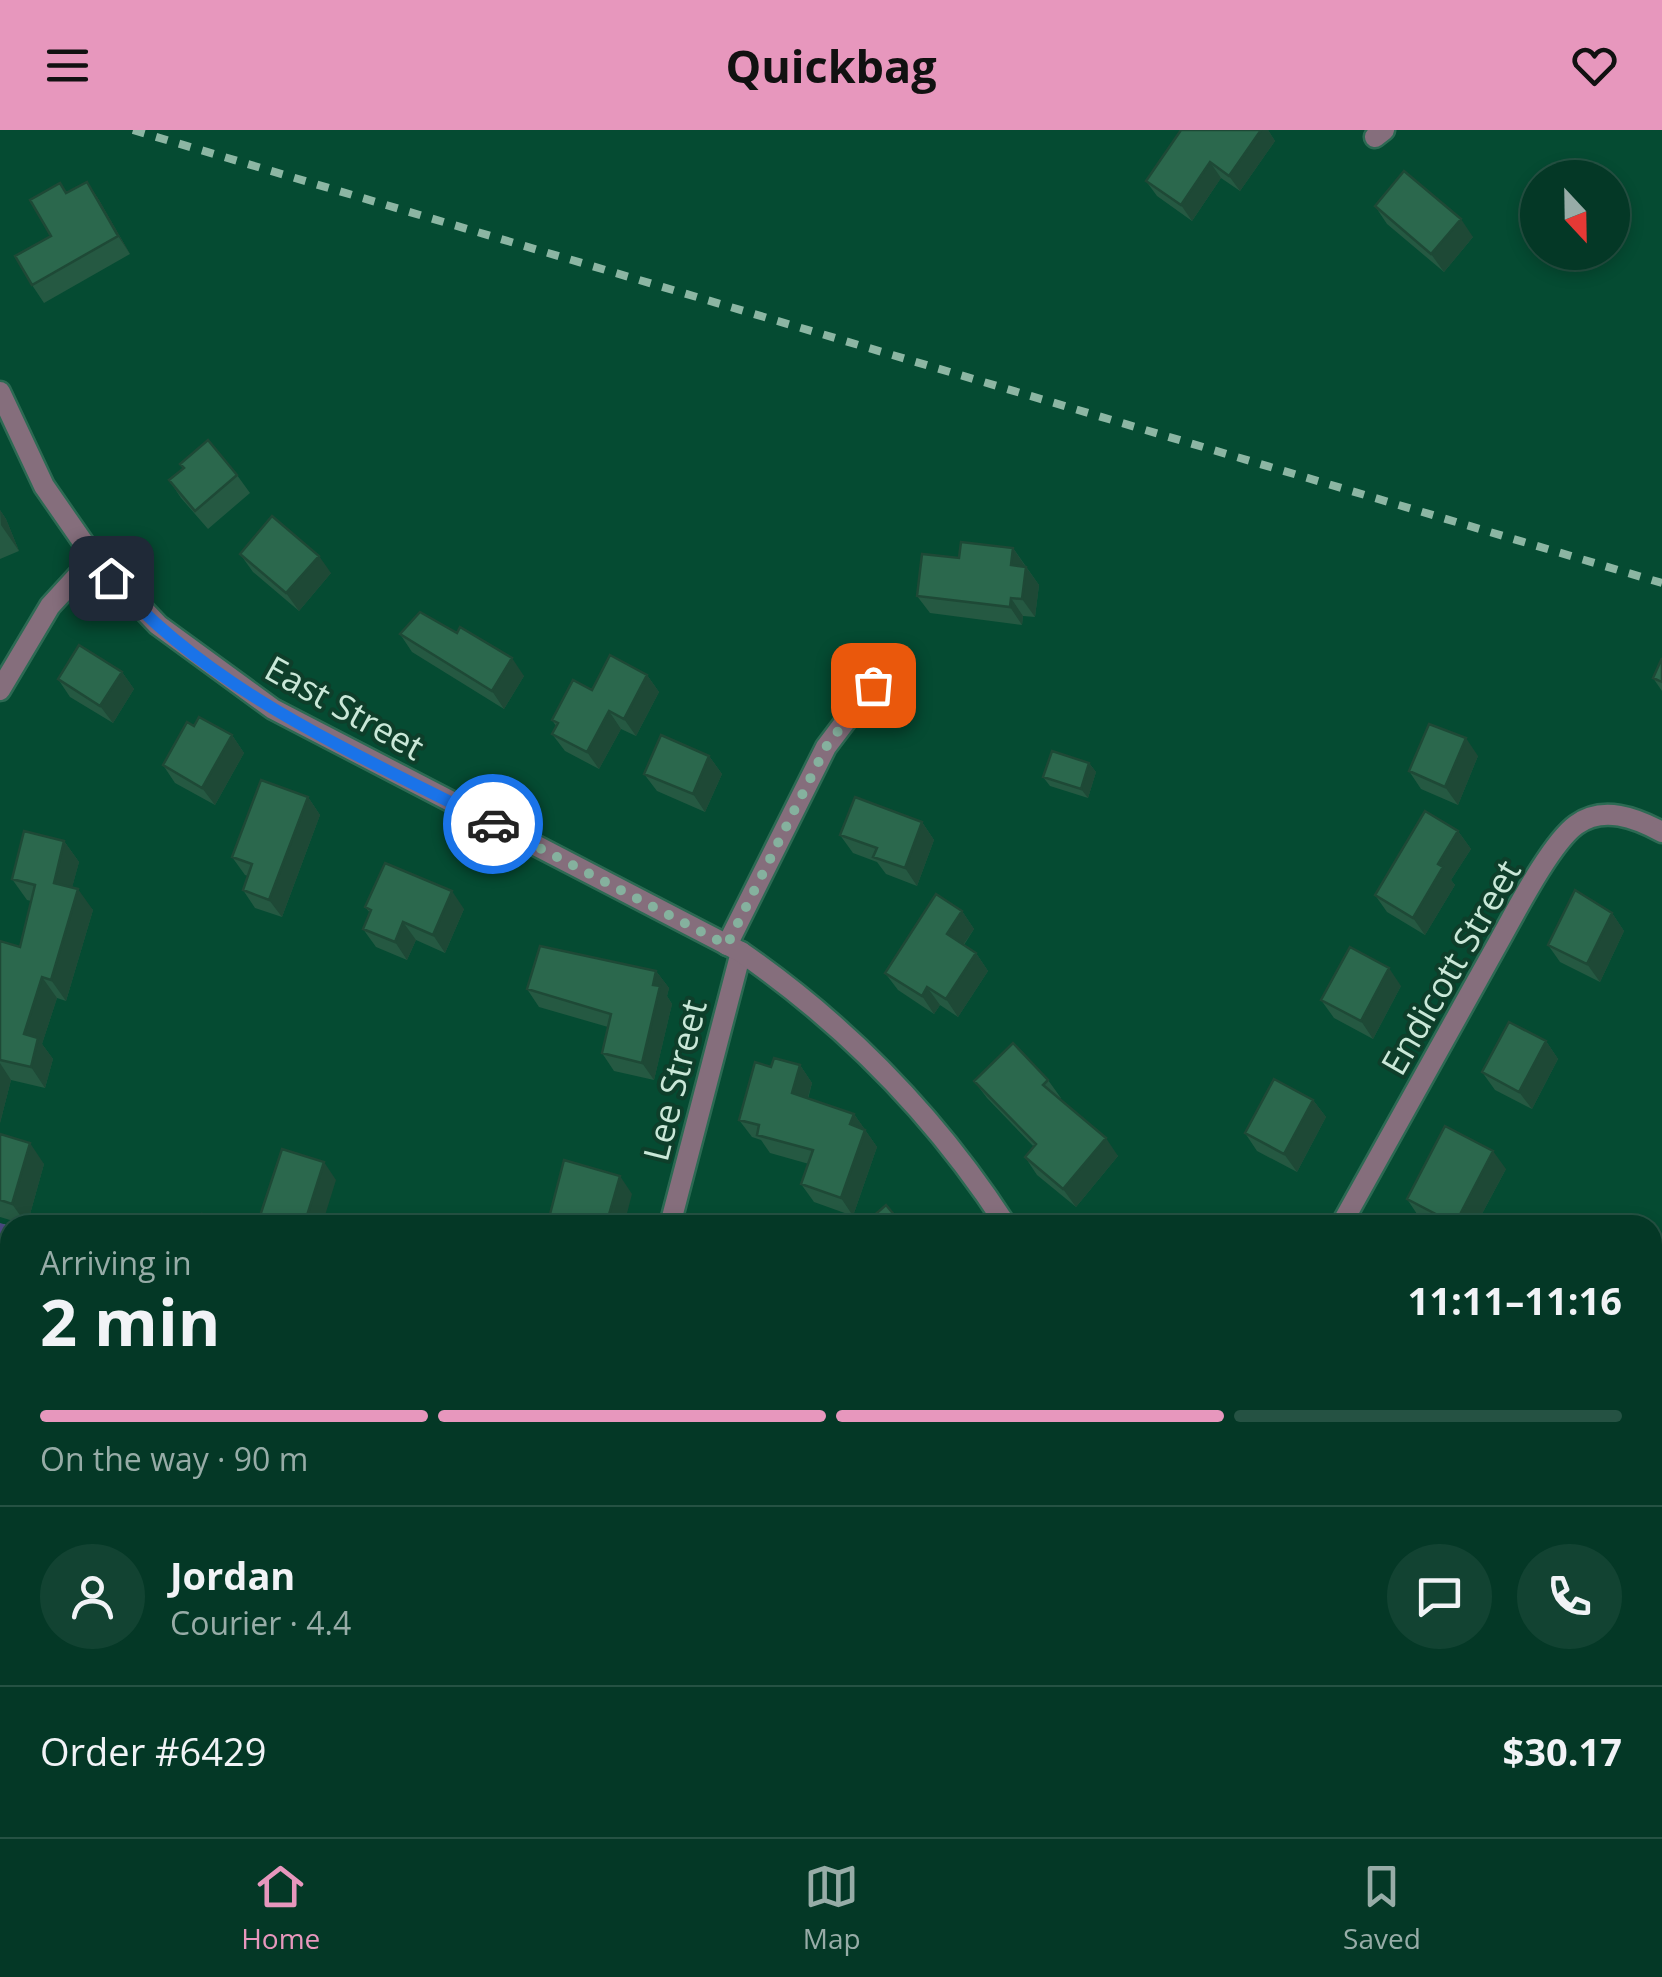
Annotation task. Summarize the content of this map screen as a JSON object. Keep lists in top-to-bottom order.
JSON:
{
  "streets": {
    "street": ["East Street", "Endicott Street", "Lee Street"]
  },
  "crossings": [
    ["East Street", "Lee Street"]
  ],
  "north": "bottom",
  "page": {
    "header": "Quickbag",
    "heading": ["2 min", "Arriving in", "11:11–11:16"],
    "panel": [
      "Jordan",
      "Courier · 4.4",
      "Order #6429",
      "$30.17"
    ],
    "bar": "On the way · 90 m",
    "tabs": ["Home", "Map", "Saved"]
  }
}
